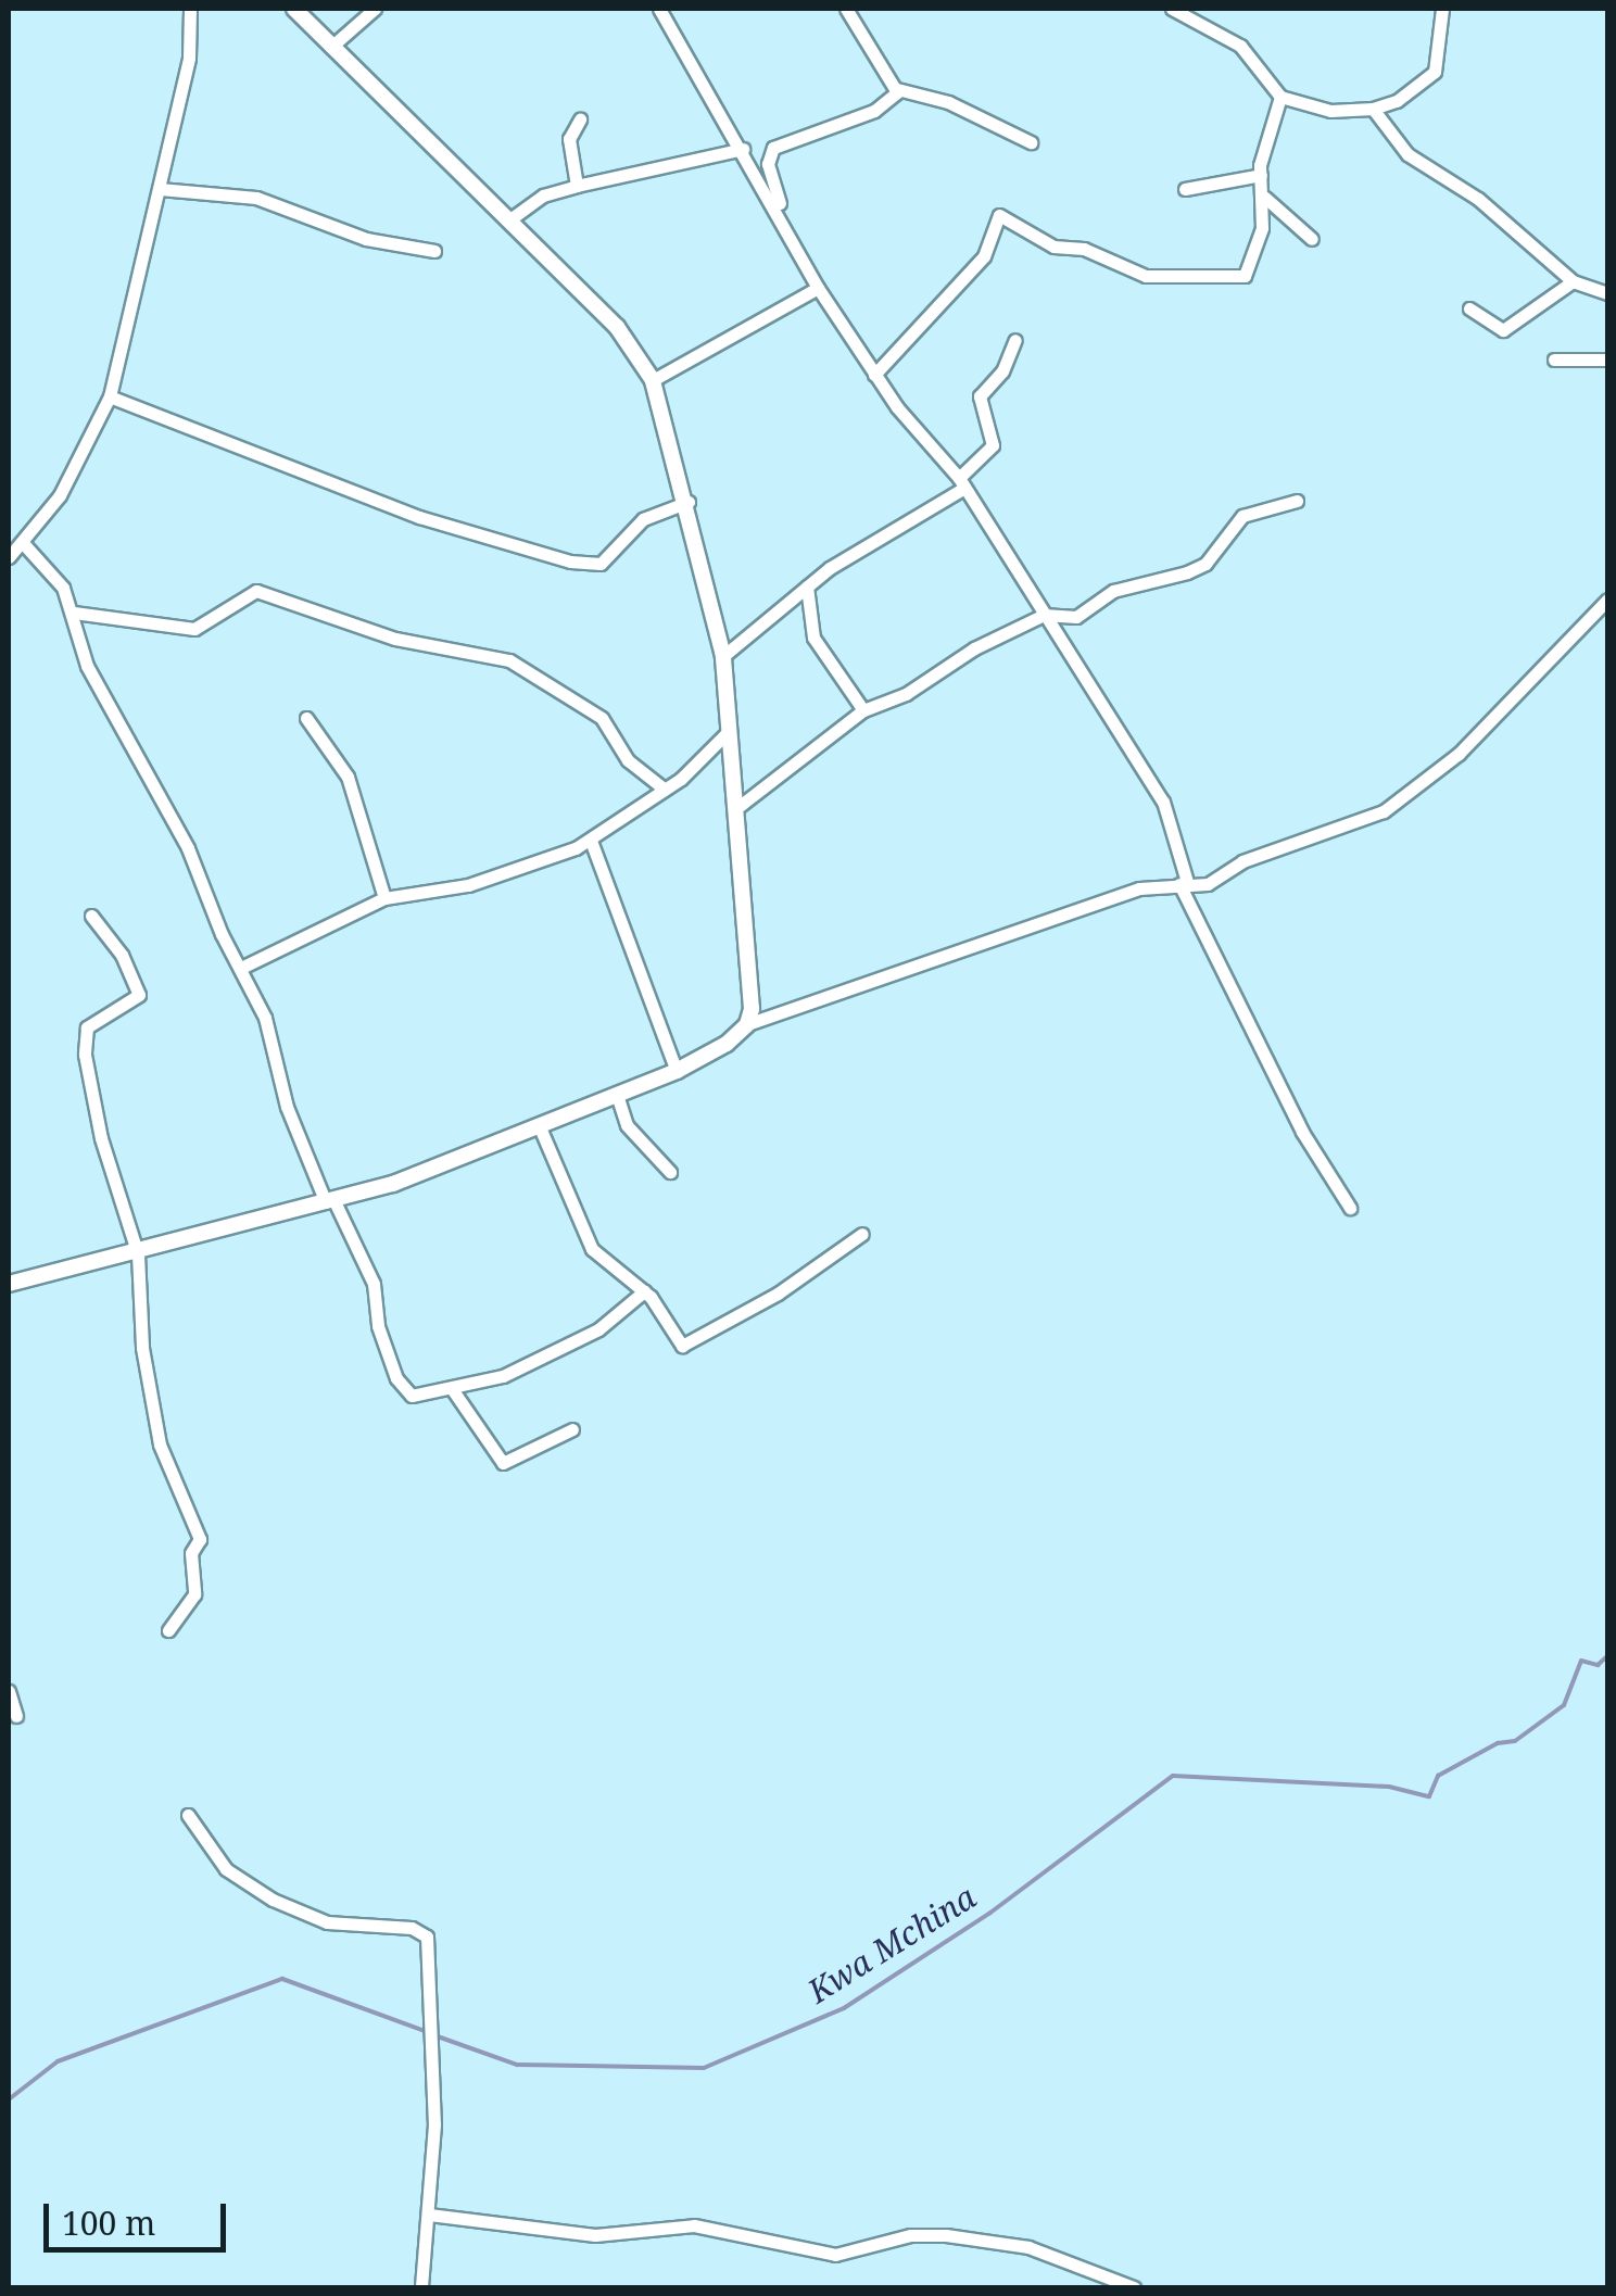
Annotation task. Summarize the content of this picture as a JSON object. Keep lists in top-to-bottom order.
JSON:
{
  "water": ["Kwa Mchina"],
  "scale_bar": "100 m"
}
